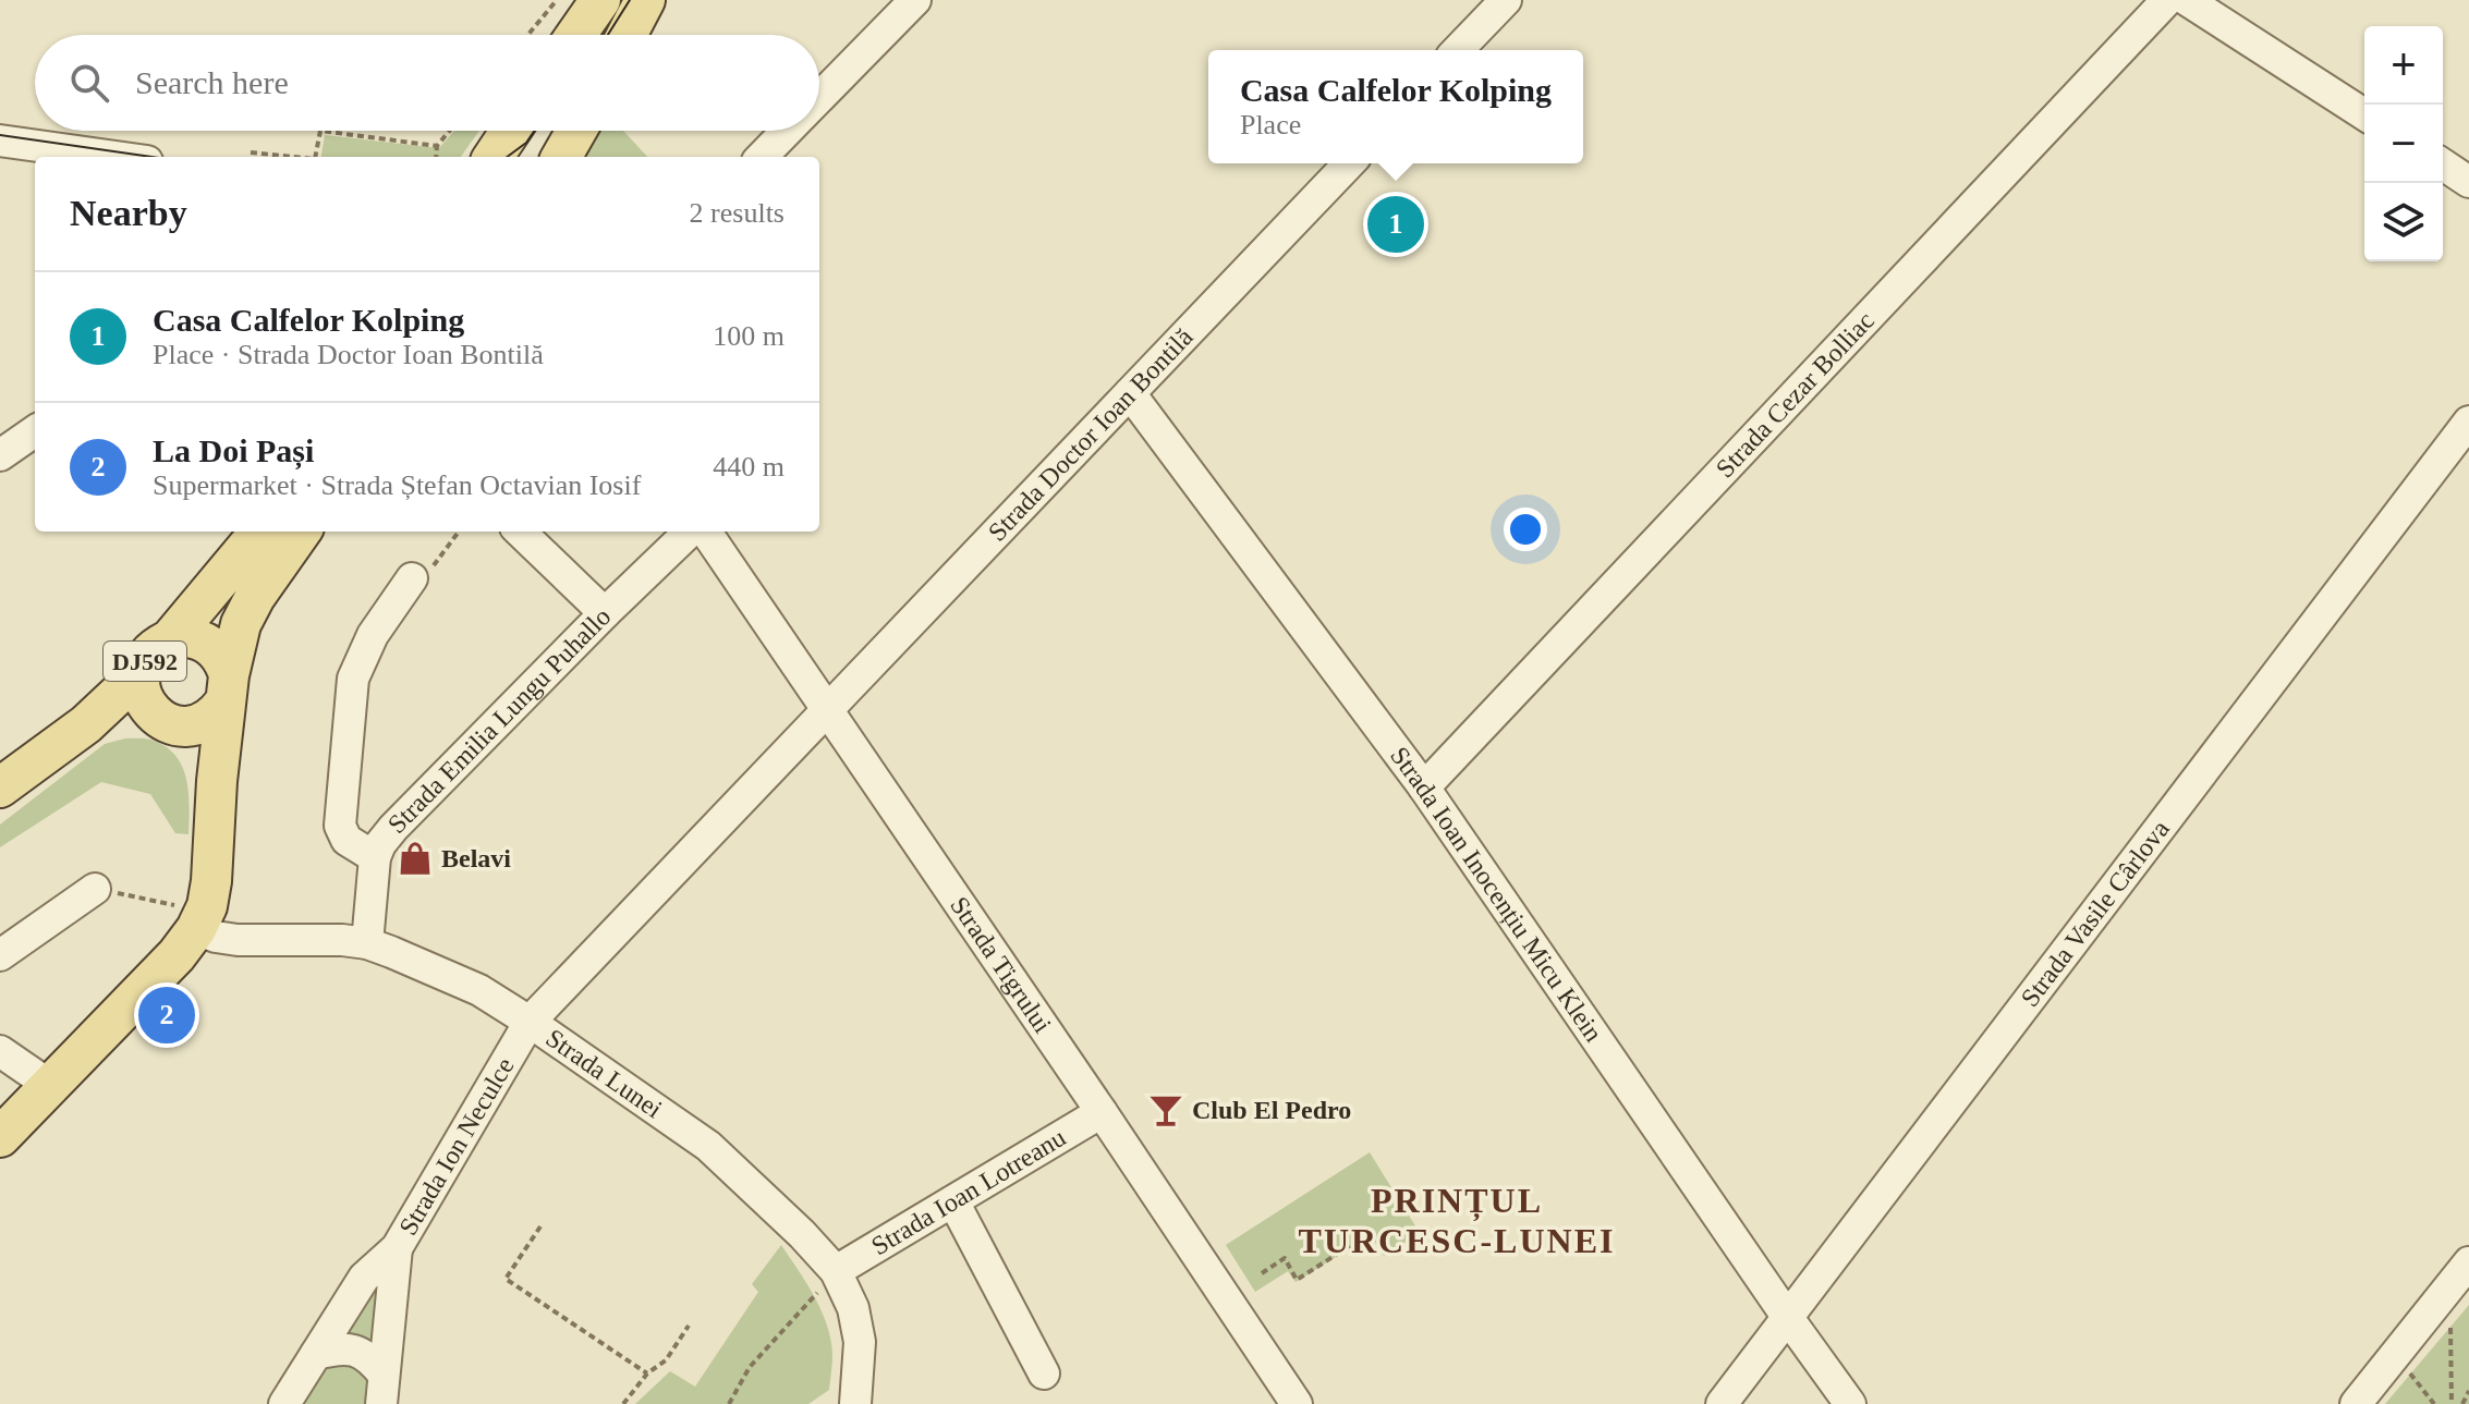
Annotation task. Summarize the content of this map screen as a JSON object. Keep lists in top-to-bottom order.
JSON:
{
  "streets": {
    "main road": ["DJ592"],
    "street": [
      "Strada Cezar Bolliac",
      "Strada Doctor Ioan Bontilă",
      "Strada Emilia Lungu Puhallo",
      "Strada Ioan Inocențiu Micu Klein",
      "Strada Vasile Cârlova",
      "Strada Tigrului",
      "Strada Lunei",
      "Strada Ion Neculce",
      "Strada Ioan Lotreanu"
    ]
  },
  "crossings": [
    ["Strada Cezar Bolliac", "Strada Ioan Inocențiu Micu Klein"],
    ["Strada Doctor Ioan Bontilă", "Strada Ioan Inocențiu Micu Klein"],
    ["Strada Doctor Ioan Bontilă", "Strada Tigrului"],
    ["Strada Doctor Ioan Bontilă", "Strada Ion Neculce"],
    ["Strada Emilia Lungu Puhallo", "Strada Lunei"],
    ["Strada Ioan Inocențiu Micu Klein", "Strada Vasile Cârlova"],
    ["Strada Tigrului", "Strada Ion Neculce"],
    ["Strada Tigrului", "Strada Ioan Lotreanu"],
    ["Strada Lunei", "Strada Ion Neculce"],
    ["Strada Lunei", "Strada Ioan Lotreanu"]
  ],
  "districts": ["PRINȚUL TURCESC-LUNEI"],
  "places": {
    "shop": ["Belavi"],
    "bar": ["Club El Pedro"]
  },
  "page": {
    "map_buttons": ["+", "−"],
    "search": "Search here",
    "popup": ["Casa Calfelor Kolping", "Place"],
    "heading": ["Nearby", "2 results"],
    "pins": ["1", "2"],
    "list": [
      {
        "mark": "1",
        "name": "Casa Calfelor Kolping",
        "note": "Place · Strada Doctor Ioan Bontilă",
        "value": "100 m"
      },
      {
        "mark": "2",
        "name": "La Doi Pași",
        "note": "Supermarket · Strada Ștefan Octavian Iosif",
        "value": "440 m"
      }
    ]
  }
}
